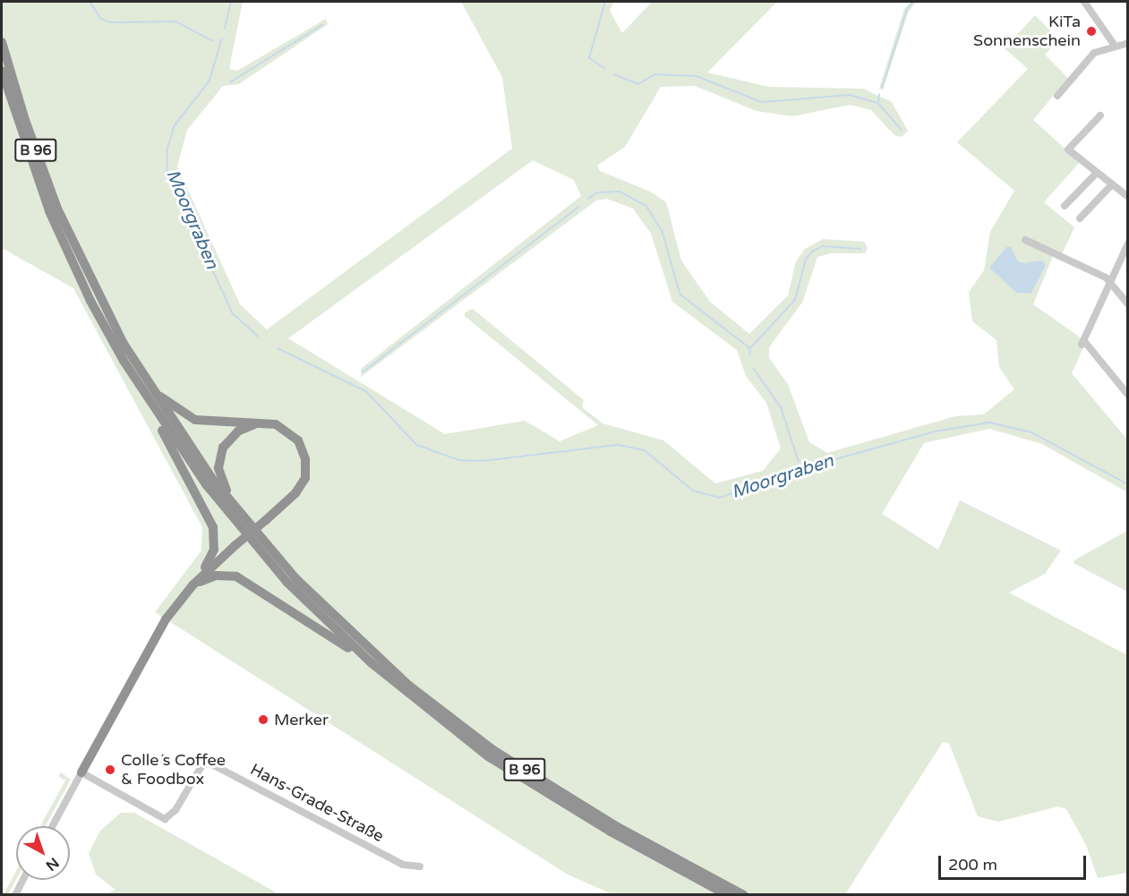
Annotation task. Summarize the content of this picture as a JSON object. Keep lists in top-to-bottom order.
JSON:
{
  "streets": {
    "highway": ["B 96"],
    "street": ["Hans-Grade-Straße"]
  },
  "water": ["Moorgraben"],
  "places": ["KiTa Sonnenschein", "Merker", "Colle´s Coffee & Foodbox"],
  "scale_bar": "200 m",
  "north": "bottom right"
}
